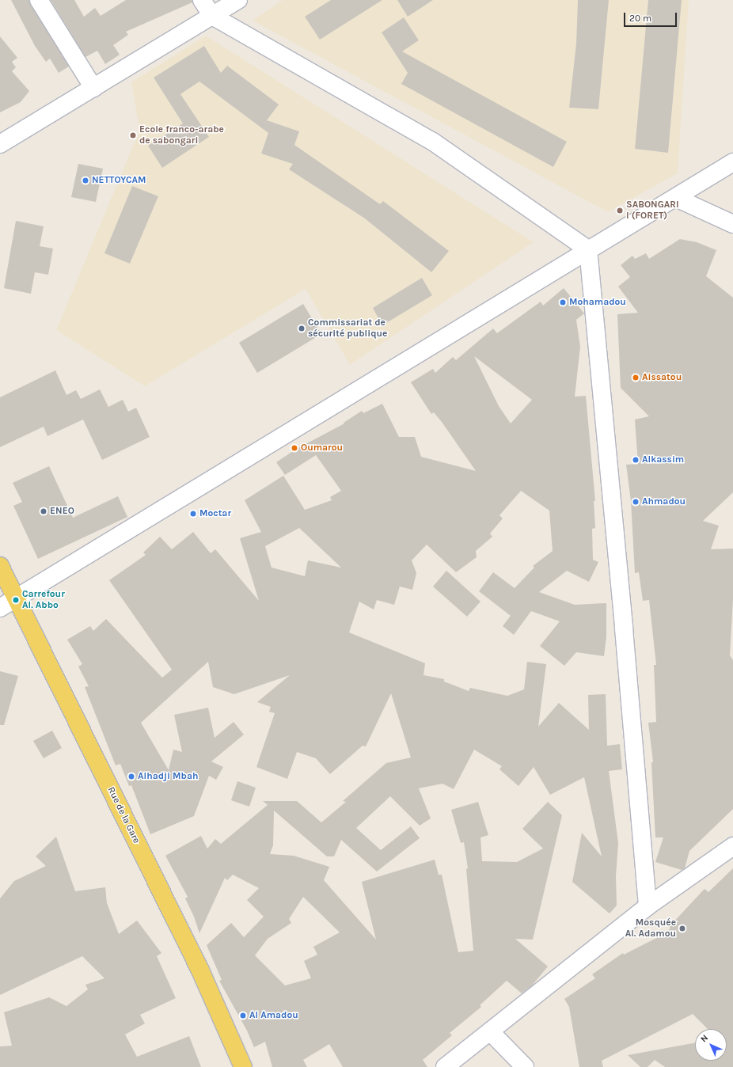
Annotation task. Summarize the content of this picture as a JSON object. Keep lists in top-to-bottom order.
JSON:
{
  "streets": {
    "main road": ["Rue de la Gare"]
  },
  "places": [
    "Ecole franco-arabe de sabongari",
    "NETTOYCAM",
    "SABONGARI I (FORET)",
    "Mohamadou",
    "Commissariat de sécurité publique",
    "Aissatou",
    "Oumarou",
    "Alkassim",
    "Ahmadou",
    "ENEO",
    "Moctar",
    "Carrefour Al. Abbo",
    "Alhadji Mbah",
    "Mosquée Al. Adamou",
    "Al Amadou"
  ],
  "scale_bar": "20 m",
  "north": "top left"
}
